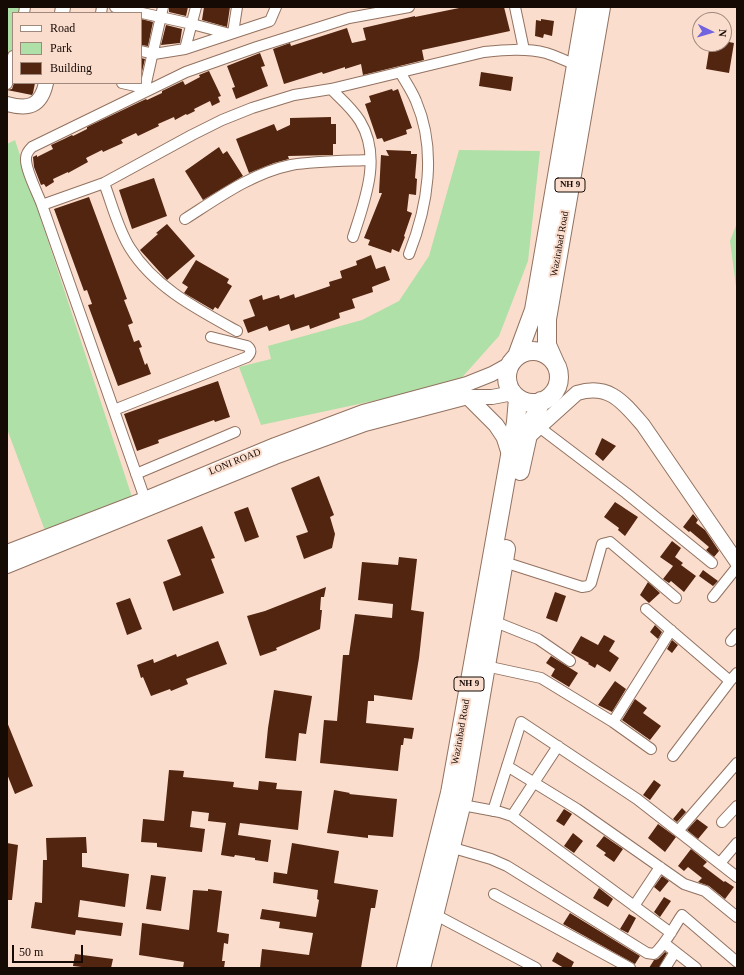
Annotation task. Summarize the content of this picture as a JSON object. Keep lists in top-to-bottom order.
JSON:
{
  "streets": {
    "highway": ["NH 9", "Wazirabad Road"],
    "street": ["LONI ROAD"]
  },
  "legend": ["Road", "Park", "Building"],
  "scale_bar": "50 m",
  "north": "right"
}
